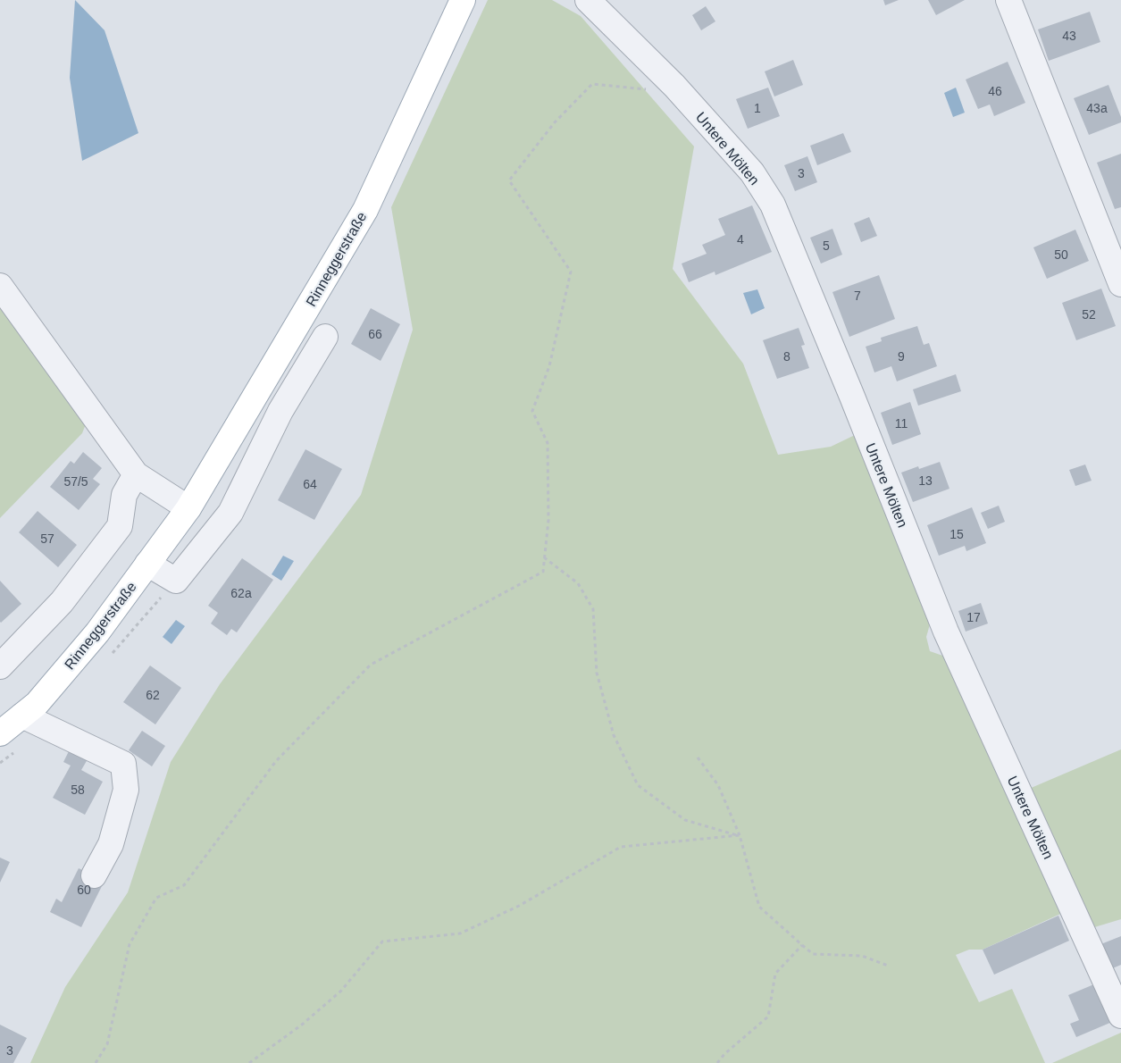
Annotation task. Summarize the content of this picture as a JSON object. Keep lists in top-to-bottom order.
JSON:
{
  "streets": {
    "main road": ["Rinneggerstraße"],
    "street": ["Untere Mölten"]
  },
  "house_numbers": [
    "43",
    "46",
    "1",
    "43a",
    "3",
    "4",
    "5",
    "50",
    "7",
    "52",
    "66",
    "8",
    "9",
    "11",
    "13",
    "57/5",
    "64",
    "15",
    "57",
    "62a",
    "17",
    "62",
    "58",
    "60",
    "3"
  ]
}
